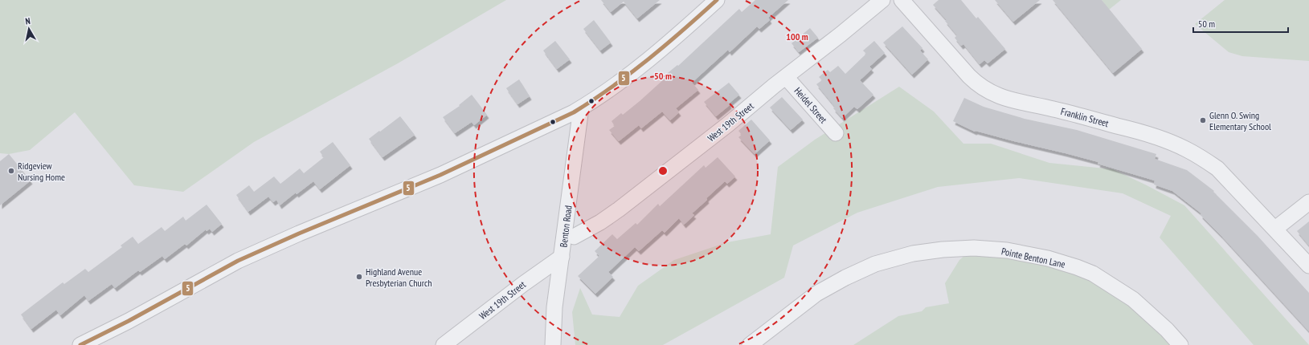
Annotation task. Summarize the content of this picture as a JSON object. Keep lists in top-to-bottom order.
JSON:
{
  "streets": {
    "street": [
      "Heidel Street",
      "Franklin Street",
      "West 19th Street",
      "Benton Road",
      "Pointe Benton Lane"
    ]
  },
  "crossings": [
    ["Heidel Street", "West 19th Street"],
    ["West 19th Street", "Benton Road"]
  ],
  "places": ["Glenn O. Swing Elementary School", "Ridgeview Nursing Home", "Highland Avenue Presbyterian Church"],
  "lines": ["transit line 5"],
  "scale_bar": "50 m",
  "north": "top",
  "rings": ["100 m", "50 m"]
}
